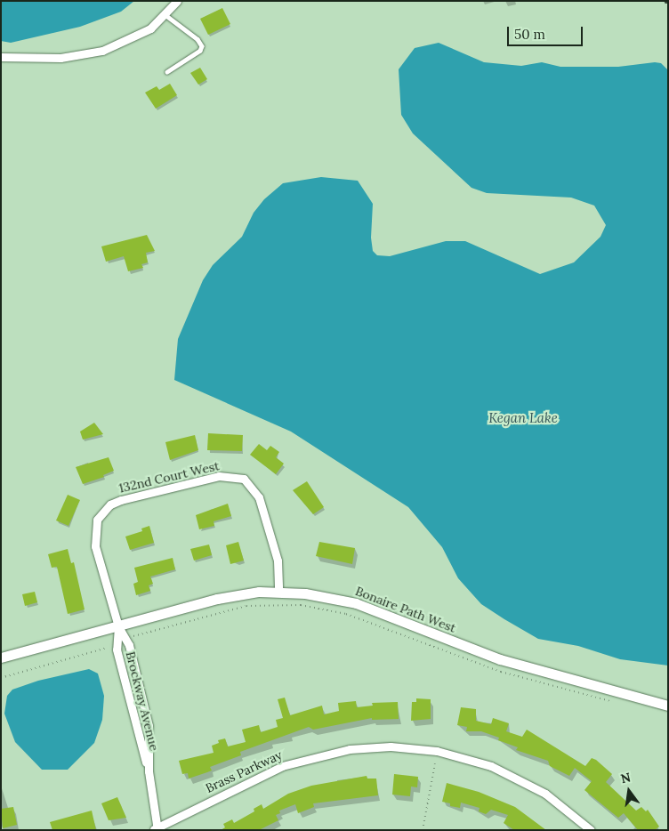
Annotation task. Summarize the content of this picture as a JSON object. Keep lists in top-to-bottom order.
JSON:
{
  "streets": {
    "street": [
      "132nd Court West",
      "Bonaire Path West",
      "Brockway Avenue",
      "Brass Parkway"
    ]
  },
  "crossings": [
    ["132nd Court West", "Bonaire Path West"],
    ["132nd Court West", "Brockway Avenue"],
    ["Bonaire Path West", "Brockway Avenue"],
    ["Brockway Avenue", "Brass Parkway"]
  ],
  "water": ["Kegan Lake"],
  "scale_bar": "50 m",
  "north": "top"
}
